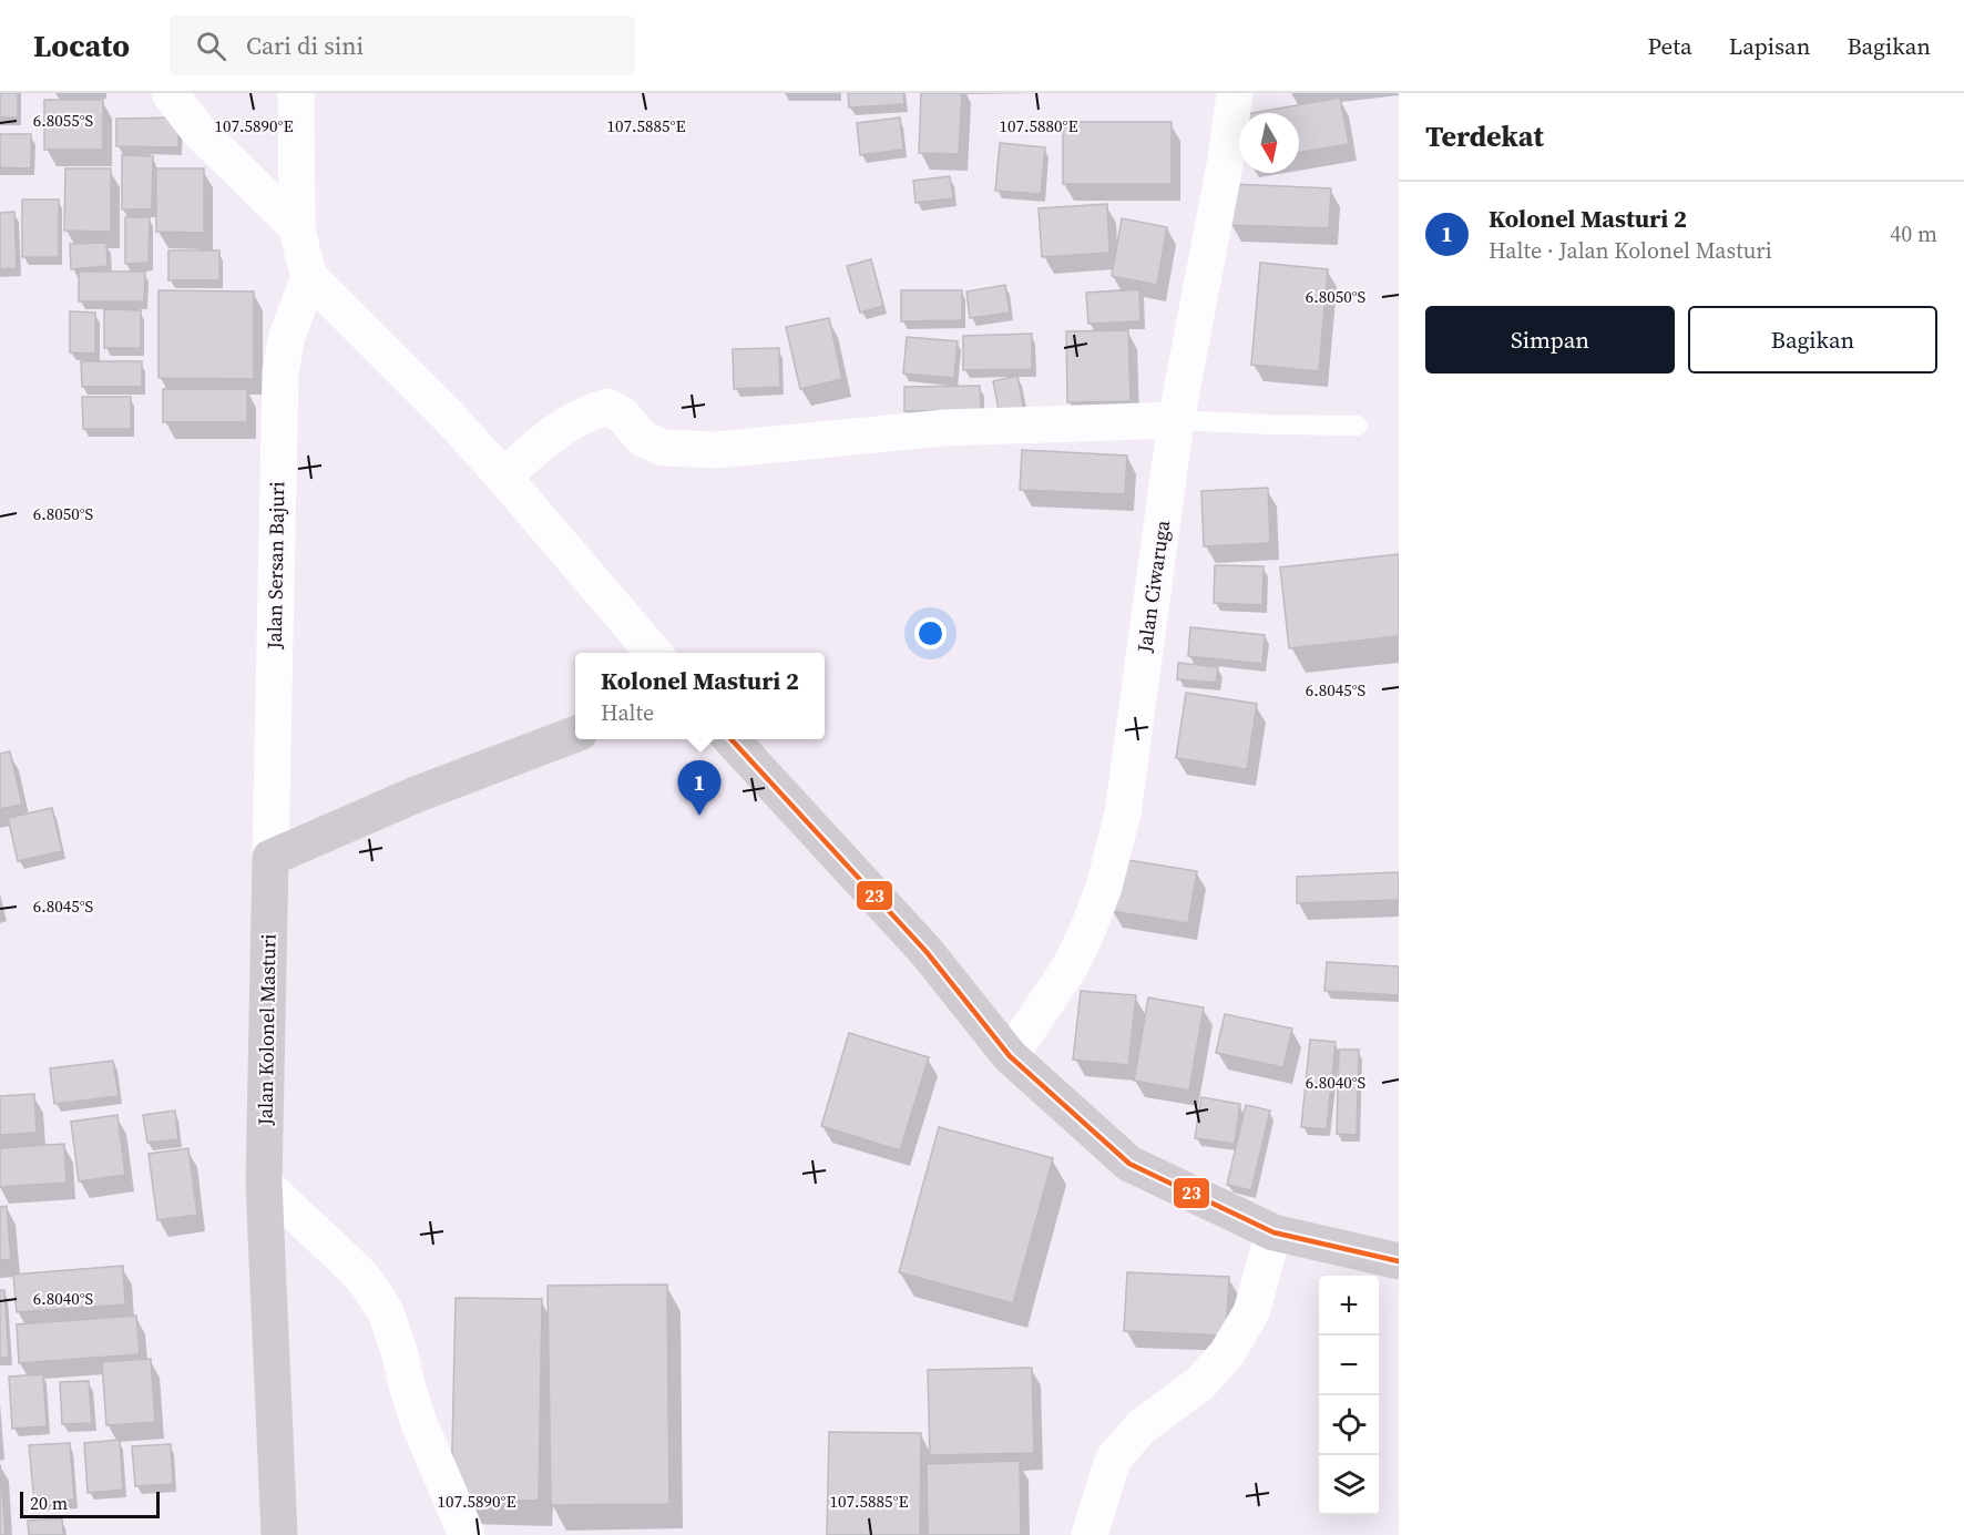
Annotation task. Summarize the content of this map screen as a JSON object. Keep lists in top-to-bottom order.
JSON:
{
  "streets": {
    "main road": ["Jalan Kolonel Masturi"],
    "street": ["Jalan Sersan Bajuri", "Jalan Ciwaruga"]
  },
  "crossings": [
    ["Jalan Sersan Bajuri", "Jalan Kolonel Masturi"]
  ],
  "lines": ["transit line 23"],
  "scale_bar": "20 m",
  "north": "bottom",
  "page": {
    "header": "Locato",
    "search": "Cari di sini",
    "nav": ["Peta", "Lapisan", "Bagikan"],
    "heading": "Terdekat",
    "list": [
      {
        "mark": "1",
        "name": "Kolonel Masturi 2",
        "note": "Halte · Jalan Kolonel Masturi",
        "value": "40 m"
      }
    ],
    "buttons": ["Simpan", "Bagikan"],
    "popup": ["Kolonel Masturi 2", "Halte"],
    "pins": "1",
    "map_buttons": ["+", "−"],
    "scale": "20 m"
  },
  "coordinates": [
    "6.8055°S",
    "107.5890°E",
    "107.5885°E",
    "107.5880°E",
    "6.8050°S",
    "6.8045°S",
    "6.8040°S"
  ]
}
